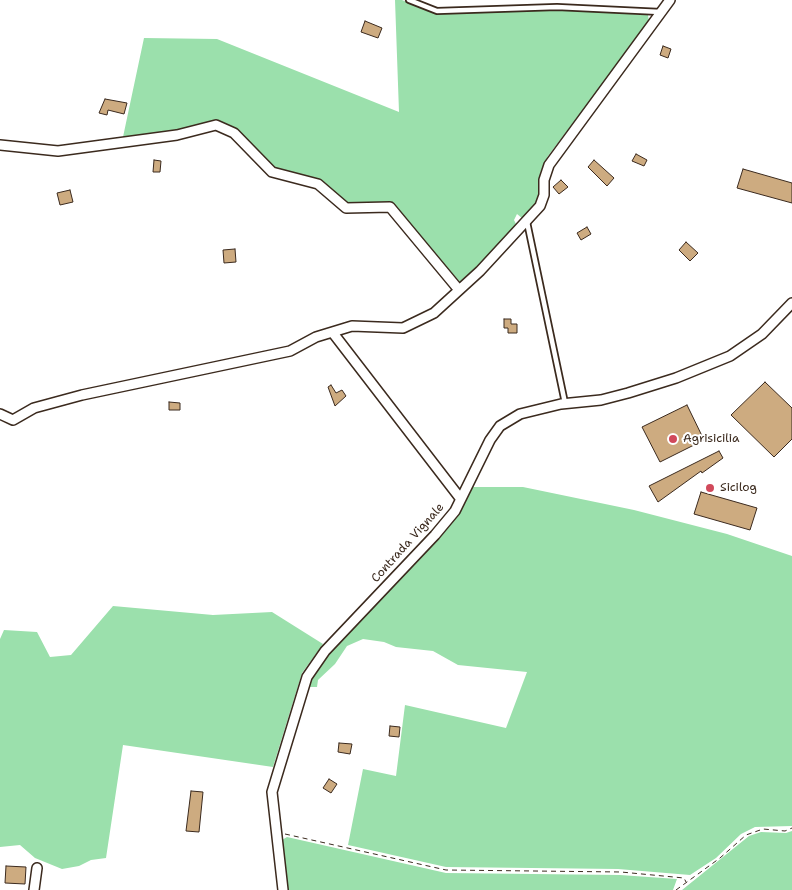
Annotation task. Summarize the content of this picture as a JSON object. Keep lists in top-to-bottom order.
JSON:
{
  "streets": {
    "street": ["Contrada Vignale"]
  },
  "places": ["Agrisicilia", "Sicilog"]
}
